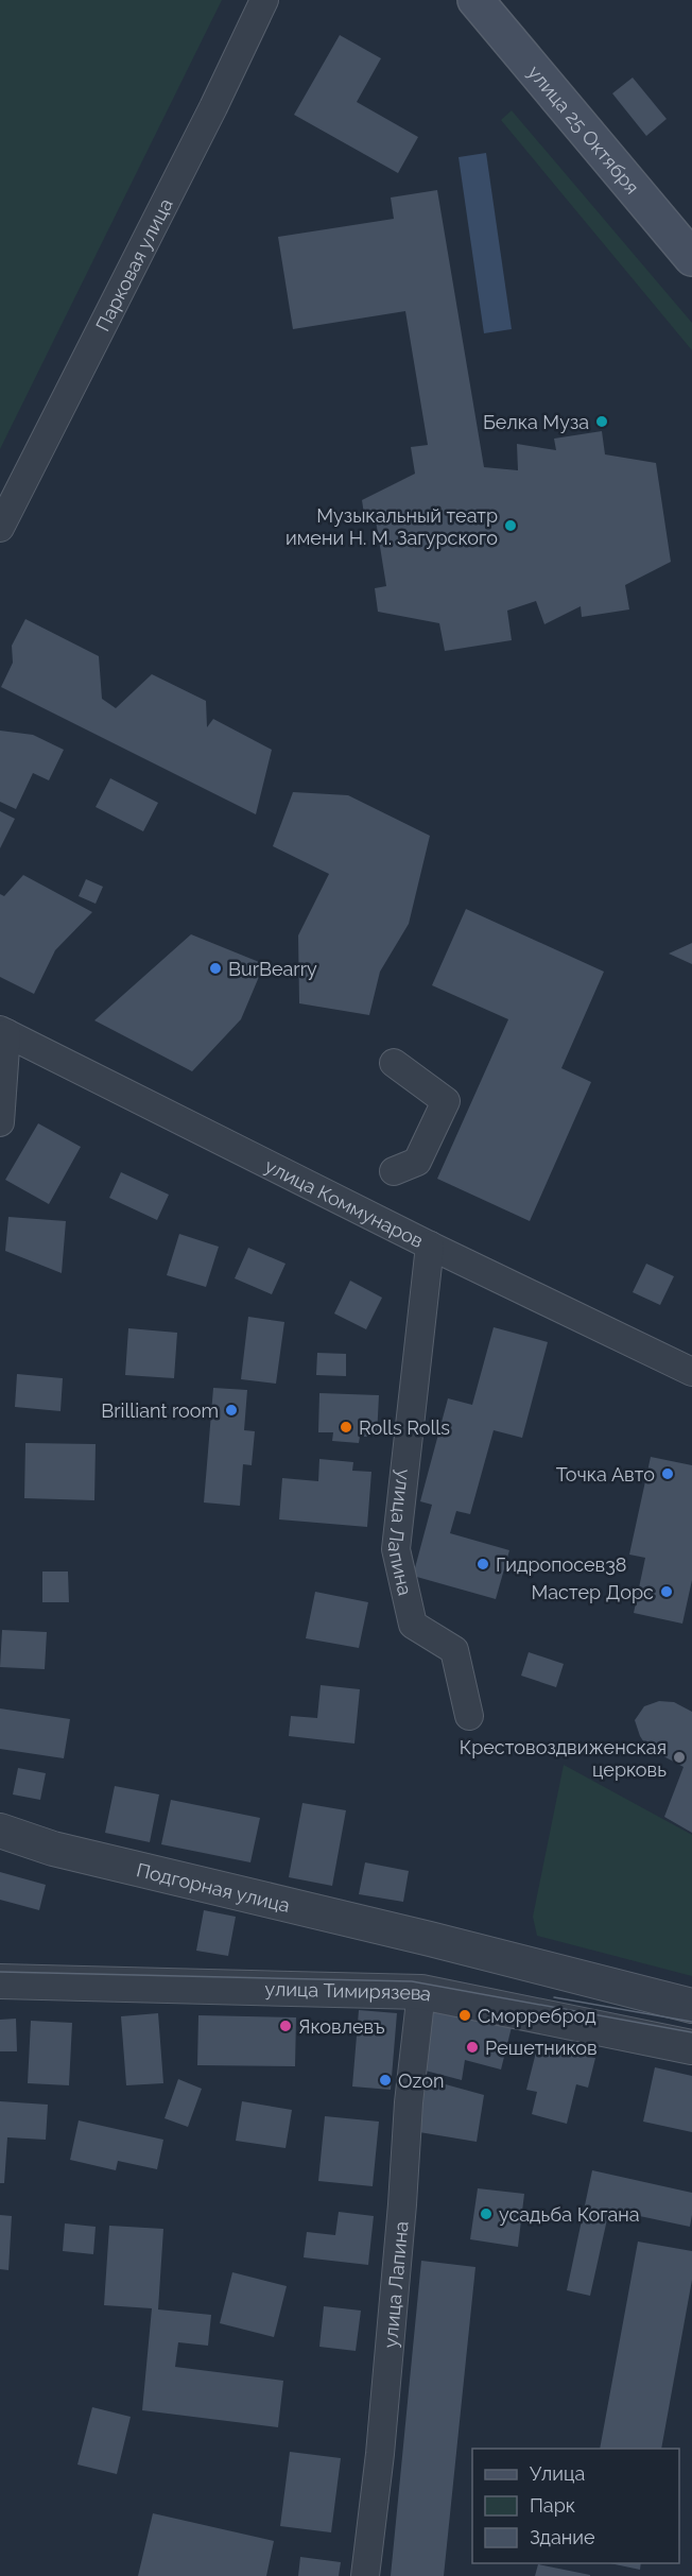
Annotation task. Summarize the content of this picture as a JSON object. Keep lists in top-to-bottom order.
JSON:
{
  "streets": {
    "main road": ["улица 25 Октября"],
    "street": [
      "Парковая улица",
      "улица Коммунаров",
      "улица Лапина",
      "Подгорная улица",
      "улица Тимирязева"
    ]
  },
  "crossings": [
    ["улица Коммунаров", "улица Лапина"],
    ["улица Лапина", "улица Тимирязева"]
  ],
  "places": [
    "Белка Муза",
    "Музыкальный театр имени Н. М. Загурского",
    "BurBearry",
    "Brilliant room",
    "Rolls Rolls",
    "Точка Авто",
    "Гидропосев38",
    "Мастер Дорс",
    "Крестовоздвиженская церковь",
    "Сморреброд",
    "Яковлевъ",
    "Решетников",
    "Ozon",
    "усадьба Когана"
  ],
  "legend": ["Улица", "Парк", "Здание"]
}
